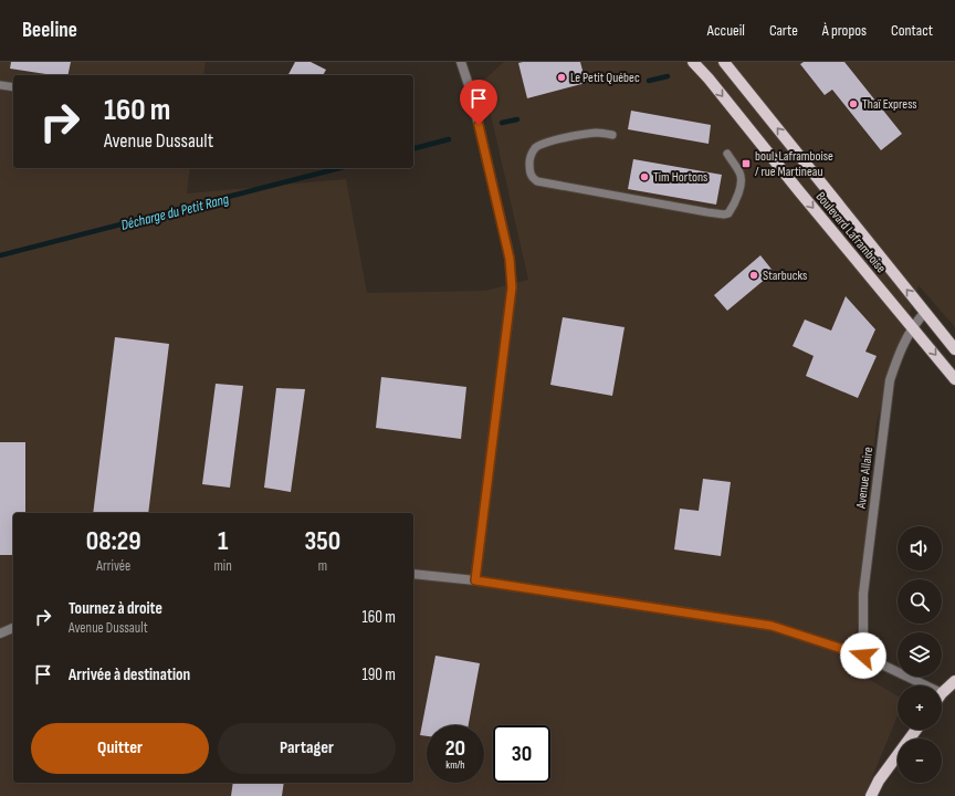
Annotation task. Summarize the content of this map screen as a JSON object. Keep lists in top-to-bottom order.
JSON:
{
  "streets": {
    "main road": ["Boulevard Laframboise"],
    "street": ["Avenue Allaire"]
  },
  "crossings": [
    ["Boulevard Laframboise", "Avenue Allaire"]
  ],
  "water": ["Décharge du Petit Rang"],
  "places": {
    "other": [
      "Le Petit Québec",
      "Thaï Express",
      "Tim Hortons",
      "Starbucks"
    ],
    "transit": ["boul. Laframboise / rue Martineau"]
  },
  "page": {
    "header": "Beeline",
    "nav": [
      "Accueil",
      "Carte",
      "À propos",
      "Contact"
    ],
    "turn": ["160 m", "Avenue Dussault"],
    "eta": [
      "08:29",
      "Arrivée",
      "1",
      "min",
      "350",
      "m"
    ],
    "map_buttons": ["+", "−"],
    "list": [
      {
        "name": "Tournez à droite",
        "note": "Avenue Dussault",
        "value": "160 m"
      },
      {
        "name": "Arrivée à destination",
        "value": "190 m"
      }
    ],
    "buttons": ["Quitter", "Partager"],
    "speed": "20 km/h",
    "limit": "30"
  }
}
